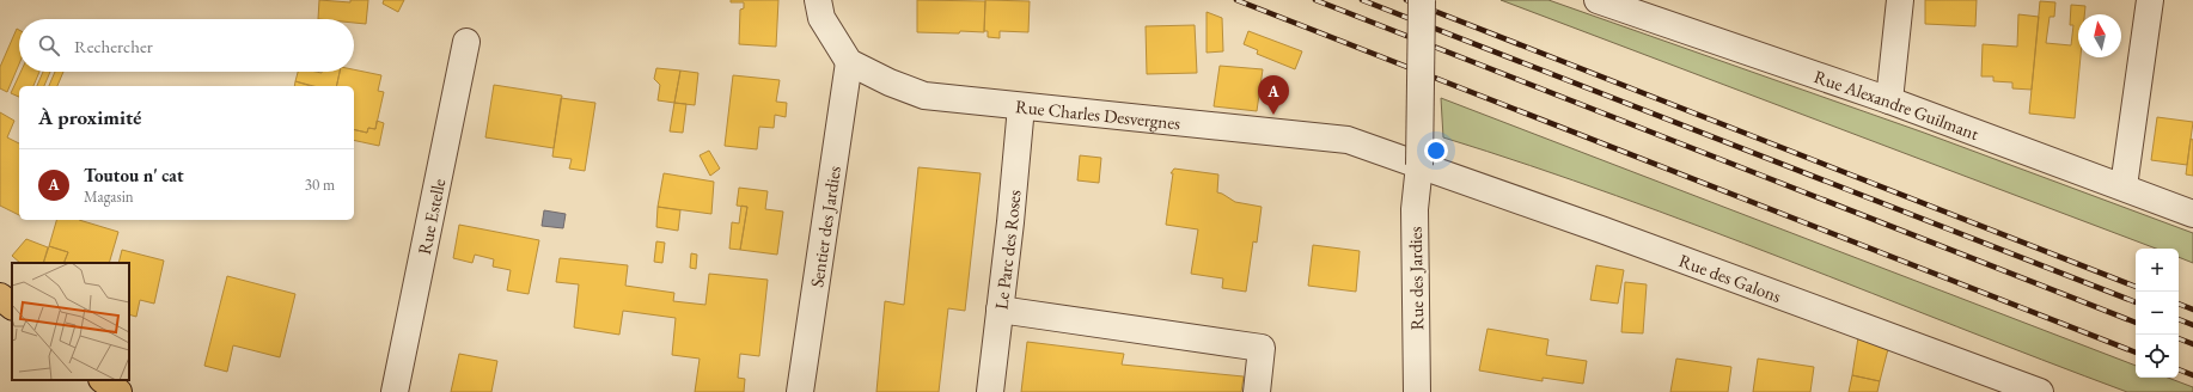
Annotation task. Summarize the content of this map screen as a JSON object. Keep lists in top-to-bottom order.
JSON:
{
  "streets": {
    "street": [
      "Rue Alexandre Guilmant",
      "Rue Charles Desvergnes",
      "Rue Estelle",
      "Sentier des Jardies",
      "Le Parc des Roses",
      "Rue des Galons",
      "Rue des Jardies"
    ]
  },
  "crossings": [
    ["Rue Charles Desvergnes", "Sentier des Jardies"],
    ["Rue Charles Desvergnes", "Le Parc des Roses"],
    ["Rue Charles Desvergnes", "Rue des Galons"],
    ["Rue Charles Desvergnes", "Rue des Jardies"],
    ["Rue des Galons", "Rue des Jardies"]
  ],
  "north": "top",
  "page": {
    "search": "Rechercher",
    "pins": "A",
    "heading": "À proximité",
    "list": [
      {
        "mark": "A",
        "name": "Toutou n' cat",
        "note": "Magasin",
        "value": "30 m"
      }
    ],
    "map_buttons": ["+", "−"]
  }
}
